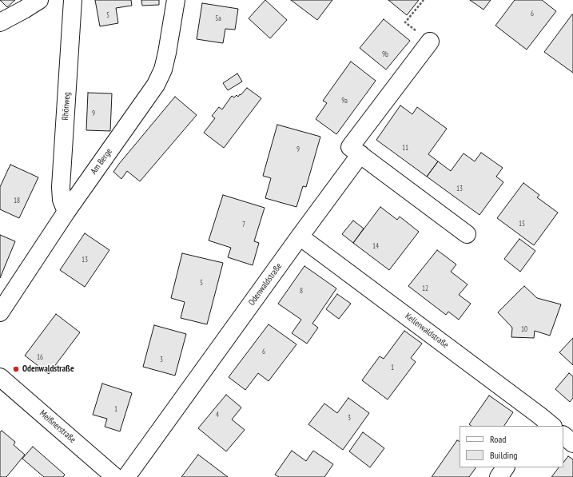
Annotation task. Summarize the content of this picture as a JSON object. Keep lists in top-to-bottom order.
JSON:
{
  "streets": {
    "street": [
      "Rhönweg",
      "Am Berge",
      "Odenwaldstraße",
      "Kellerwaldstraße",
      "Meißnerstraße"
    ]
  },
  "crossings": [
    ["Rhönweg", "Am Berge"],
    ["Odenwaldstraße", "Kellerwaldstraße"]
  ],
  "places": ["Odenwaldstraße"],
  "house_numbers": [
    "6",
    "5",
    "5a",
    "9b",
    "9a",
    "9",
    "11",
    "9",
    "13",
    "18",
    "15",
    "7",
    "14",
    "13",
    "5",
    "12",
    "8",
    "10",
    "6",
    "16",
    "3",
    "1",
    "1",
    "4",
    "3"
  ],
  "legend": ["Road", "Building"]
}
